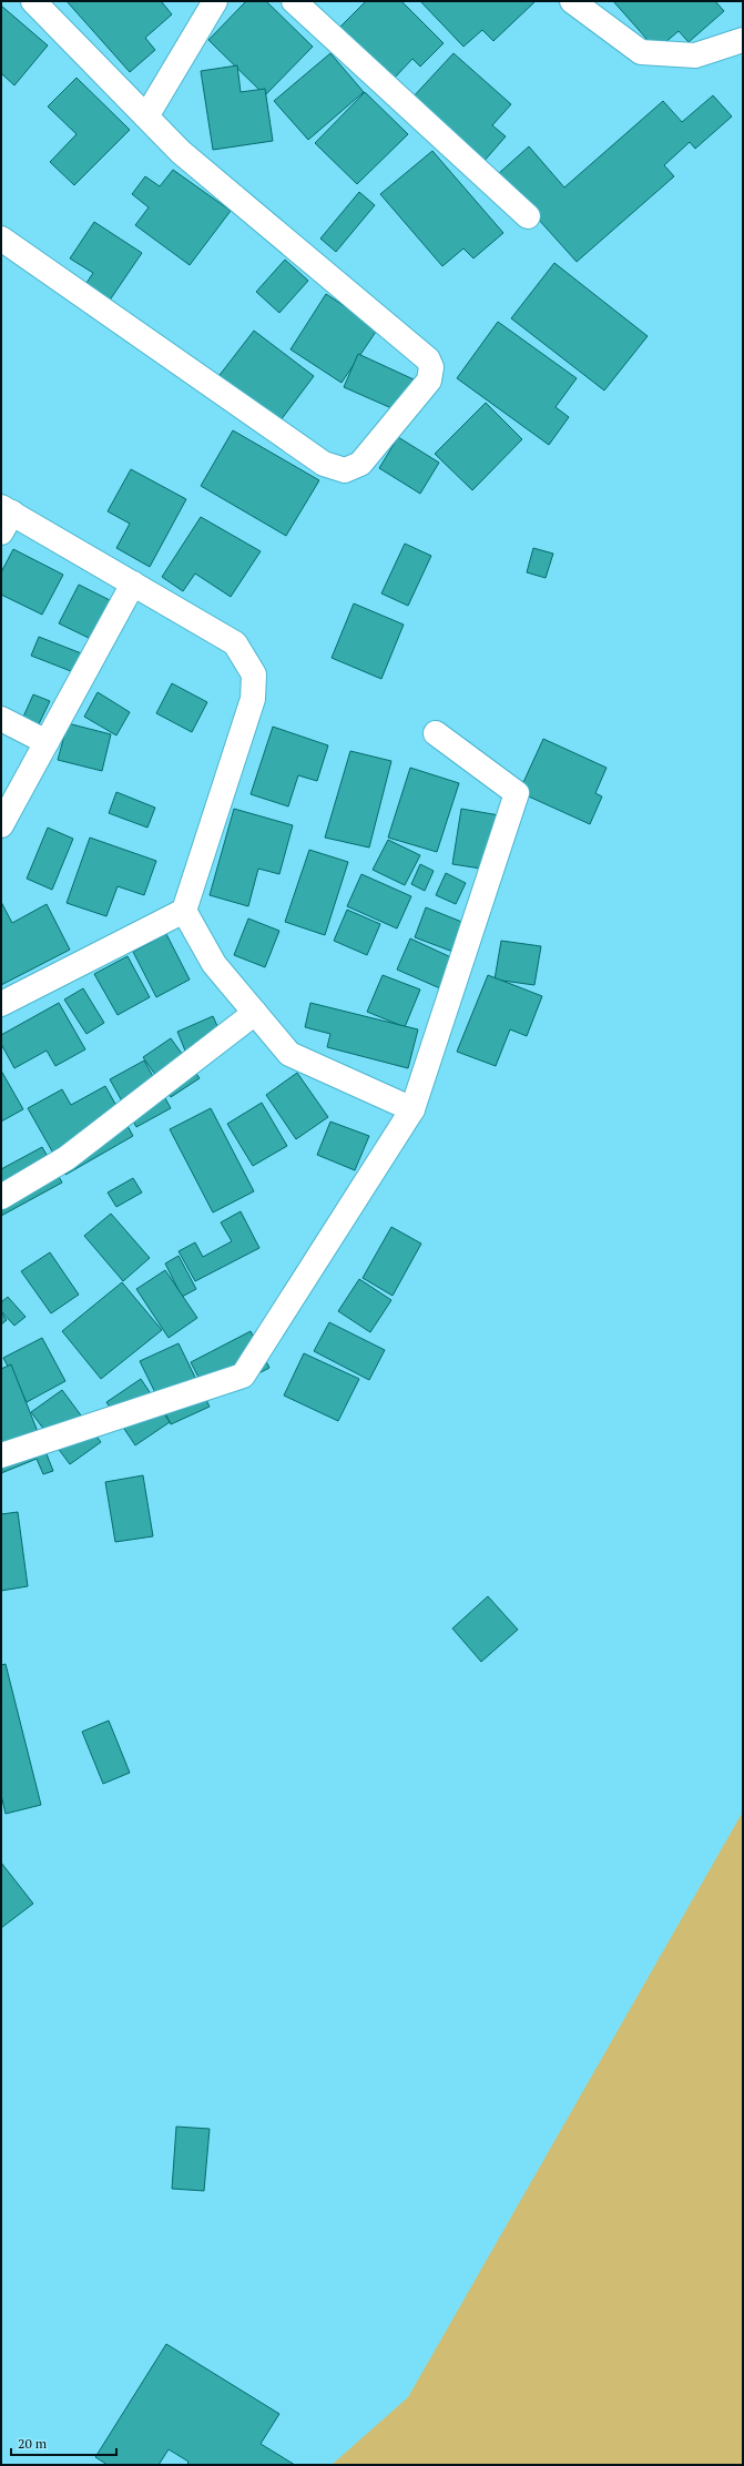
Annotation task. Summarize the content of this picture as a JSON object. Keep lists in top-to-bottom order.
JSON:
{
  "scale_bar": "20 m"
}
